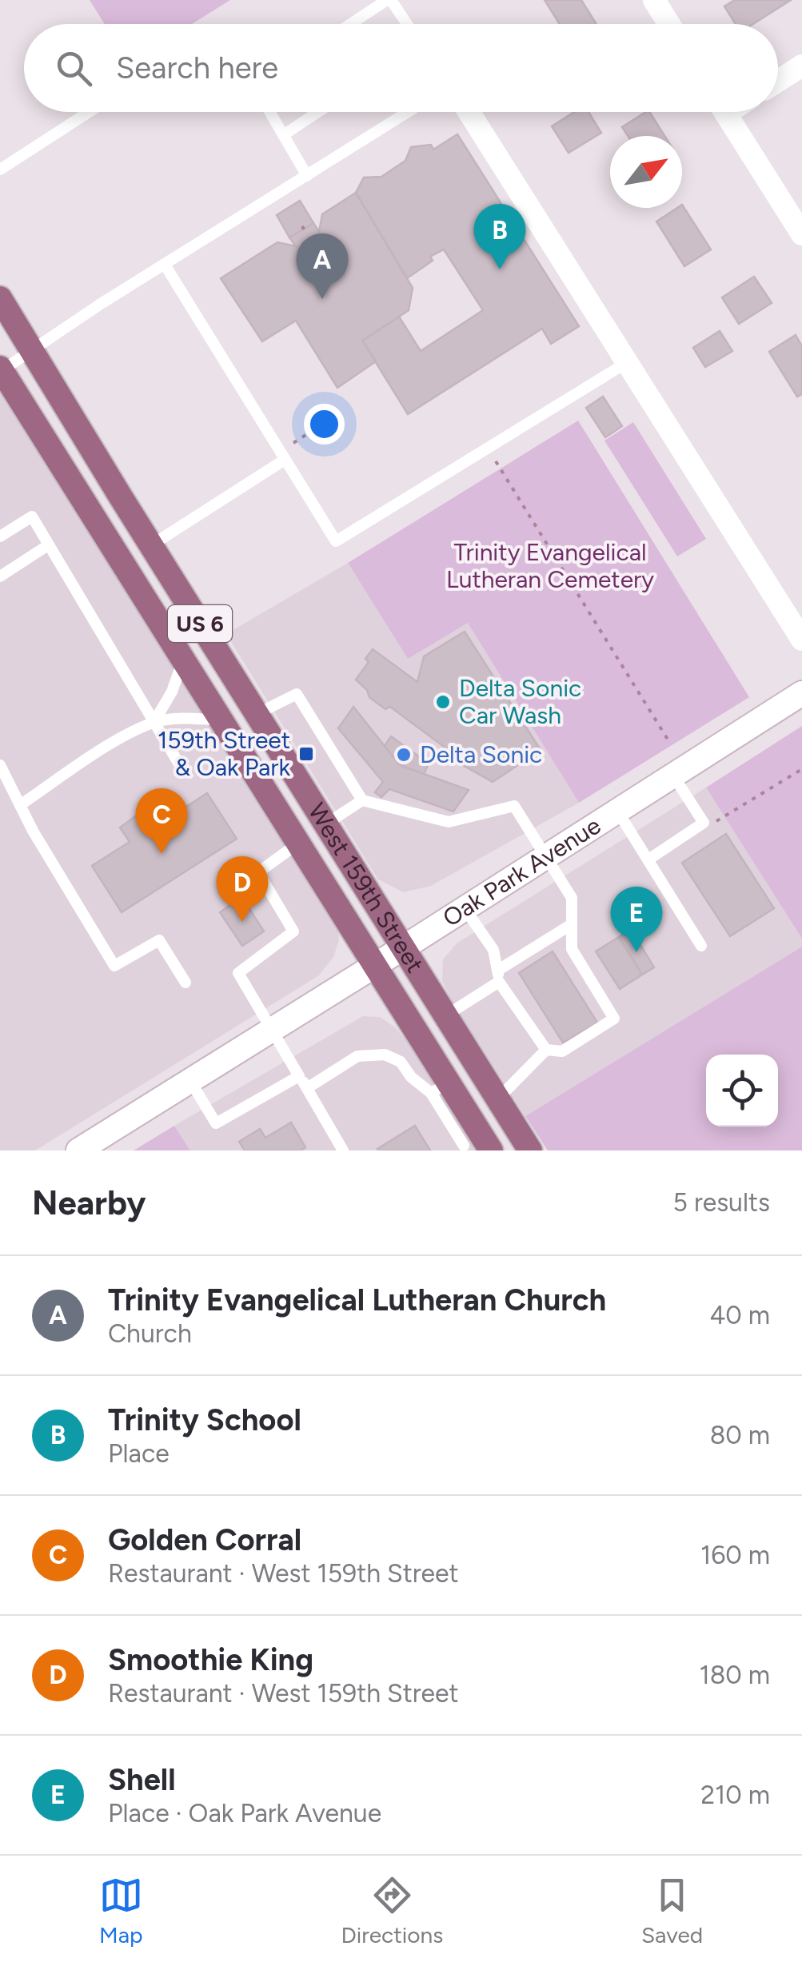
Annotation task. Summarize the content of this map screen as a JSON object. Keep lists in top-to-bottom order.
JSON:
{
  "streets": {
    "main road": ["US 6", "West 159th Street"],
    "street": ["Oak Park Avenue"]
  },
  "crossings": [
    ["Oak Park Avenue", "West 159th Street"]
  ],
  "parks": ["Trinity Evangelical Lutheran Cemetery"],
  "places": {
    "other": ["Delta Sonic Car Wash", "Delta Sonic"],
    "transit": ["159th Street & Oak Park"]
  },
  "north": "top right",
  "page": {
    "search": "Search here",
    "pins": [
      "B",
      "A",
      "C",
      "D",
      "E"
    ],
    "heading": ["Nearby", "5 results"],
    "list": [
      {
        "mark": "A",
        "name": "Trinity Evangelical Lutheran Church",
        "note": "Church",
        "value": "40 m"
      },
      {
        "mark": "B",
        "name": "Trinity School",
        "note": "Place",
        "value": "80 m"
      },
      {
        "mark": "C",
        "name": "Golden Corral",
        "note": "Restaurant · West 159th Street",
        "value": "160 m"
      },
      {
        "mark": "D",
        "name": "Smoothie King",
        "note": "Restaurant · West 159th Street",
        "value": "180 m"
      },
      {
        "mark": "E",
        "name": "Shell",
        "note": "Place · Oak Park Avenue",
        "value": "210 m"
      }
    ],
    "nav": ["Map", "Directions", "Saved"]
  }
}
